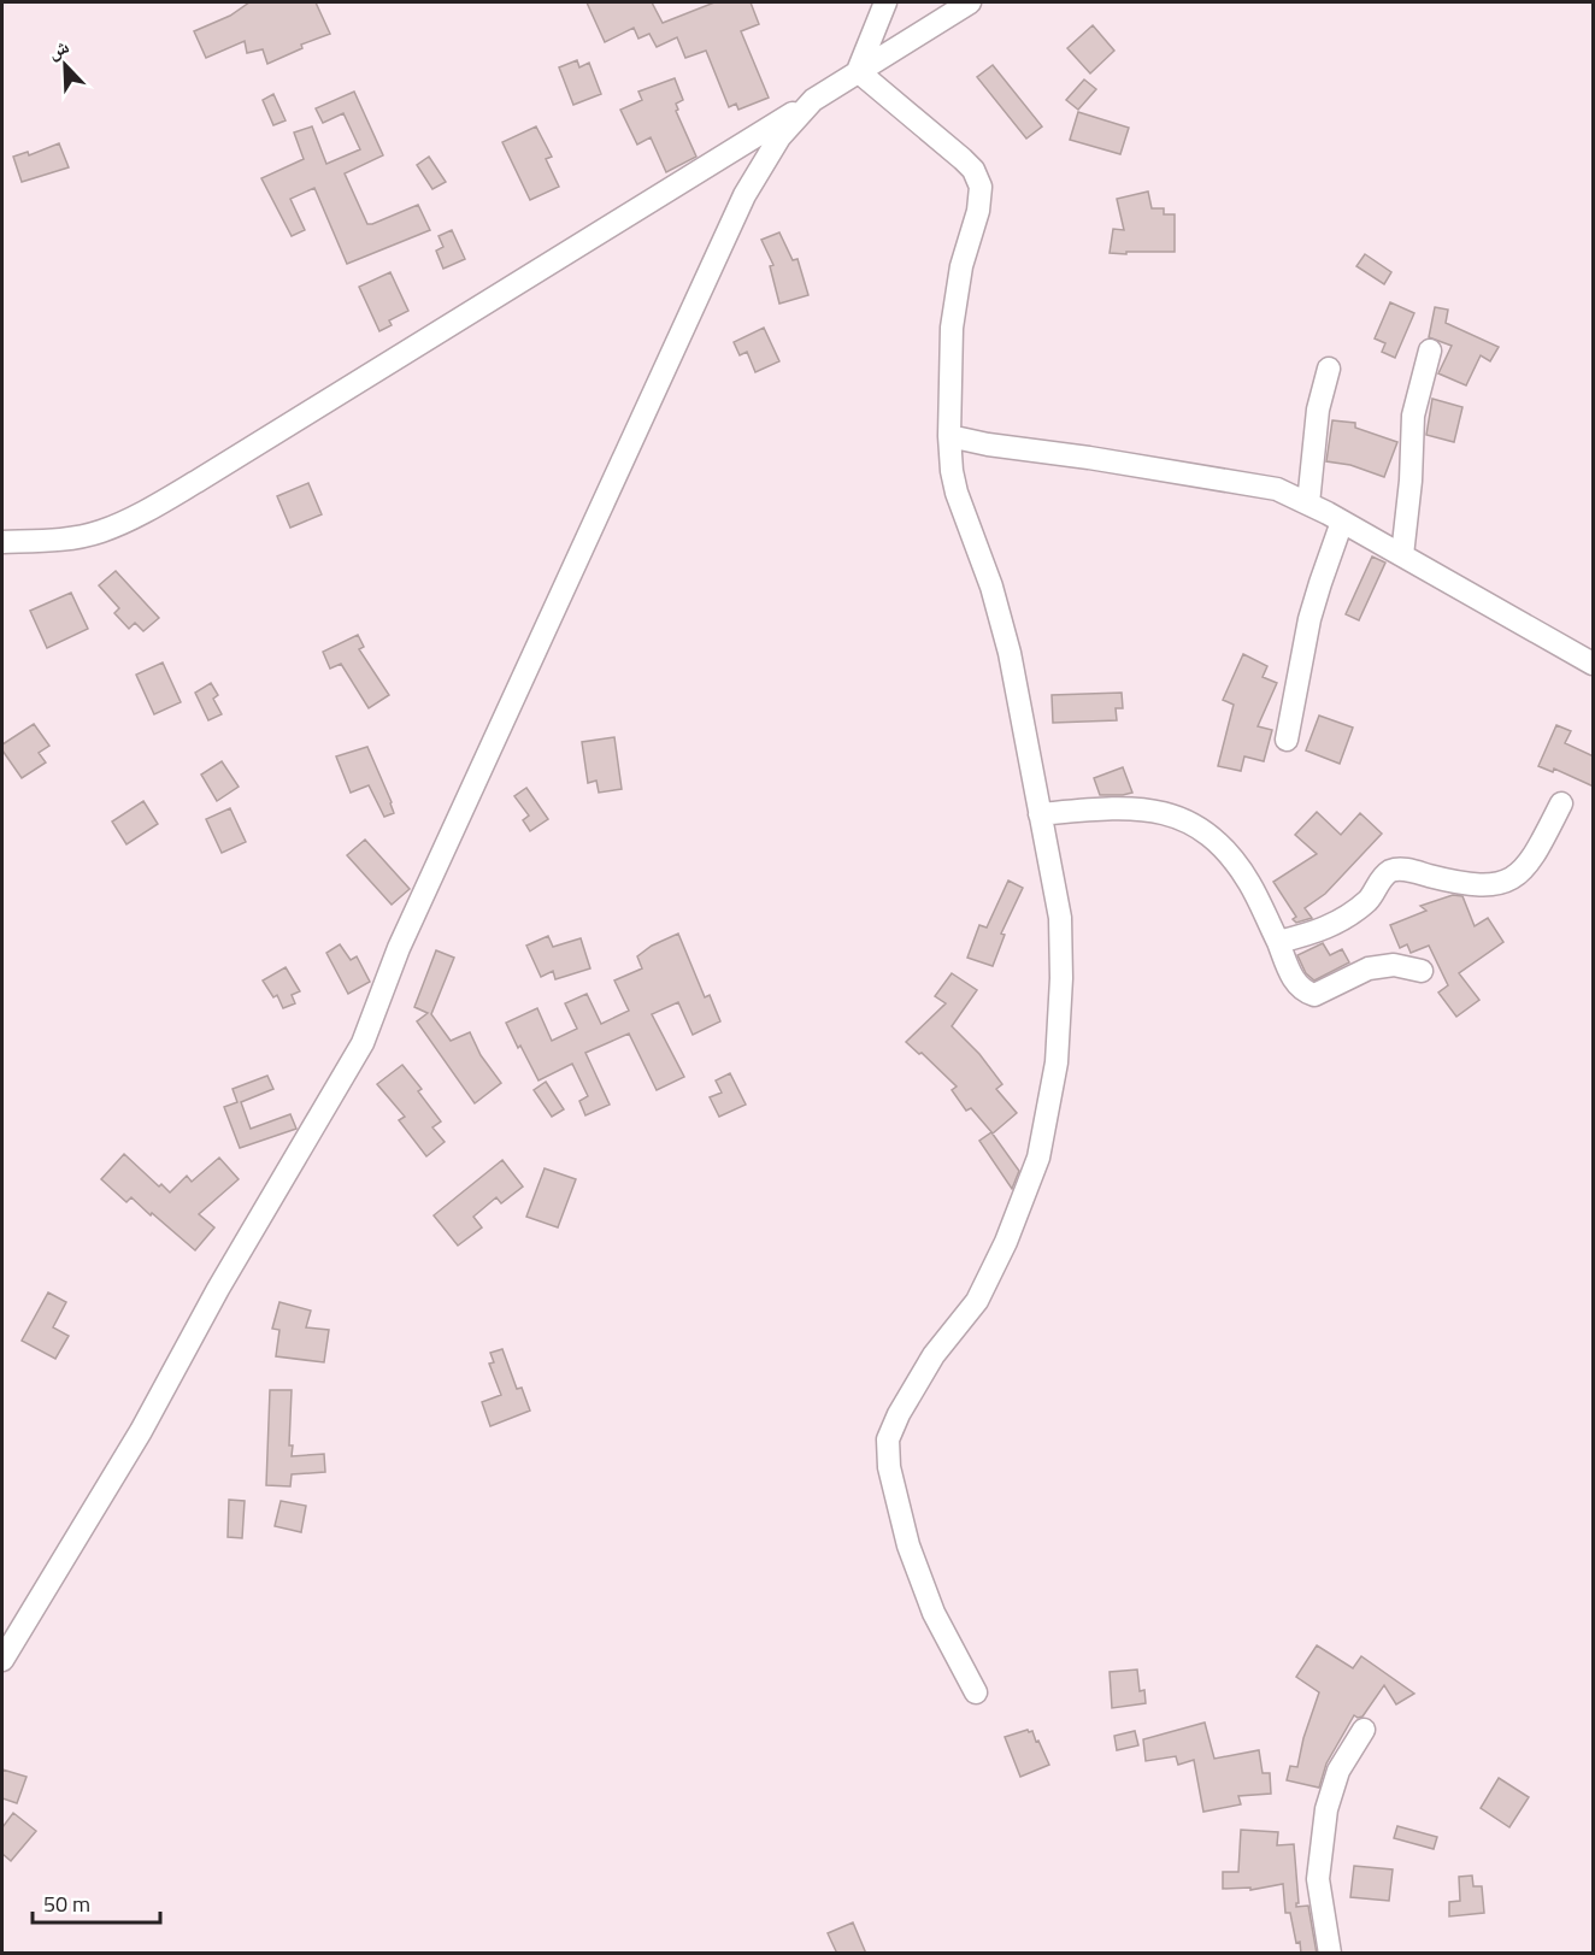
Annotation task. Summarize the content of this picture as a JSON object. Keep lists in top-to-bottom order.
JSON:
{
  "scale_bar": "50 m",
  "north": "top left"
}
